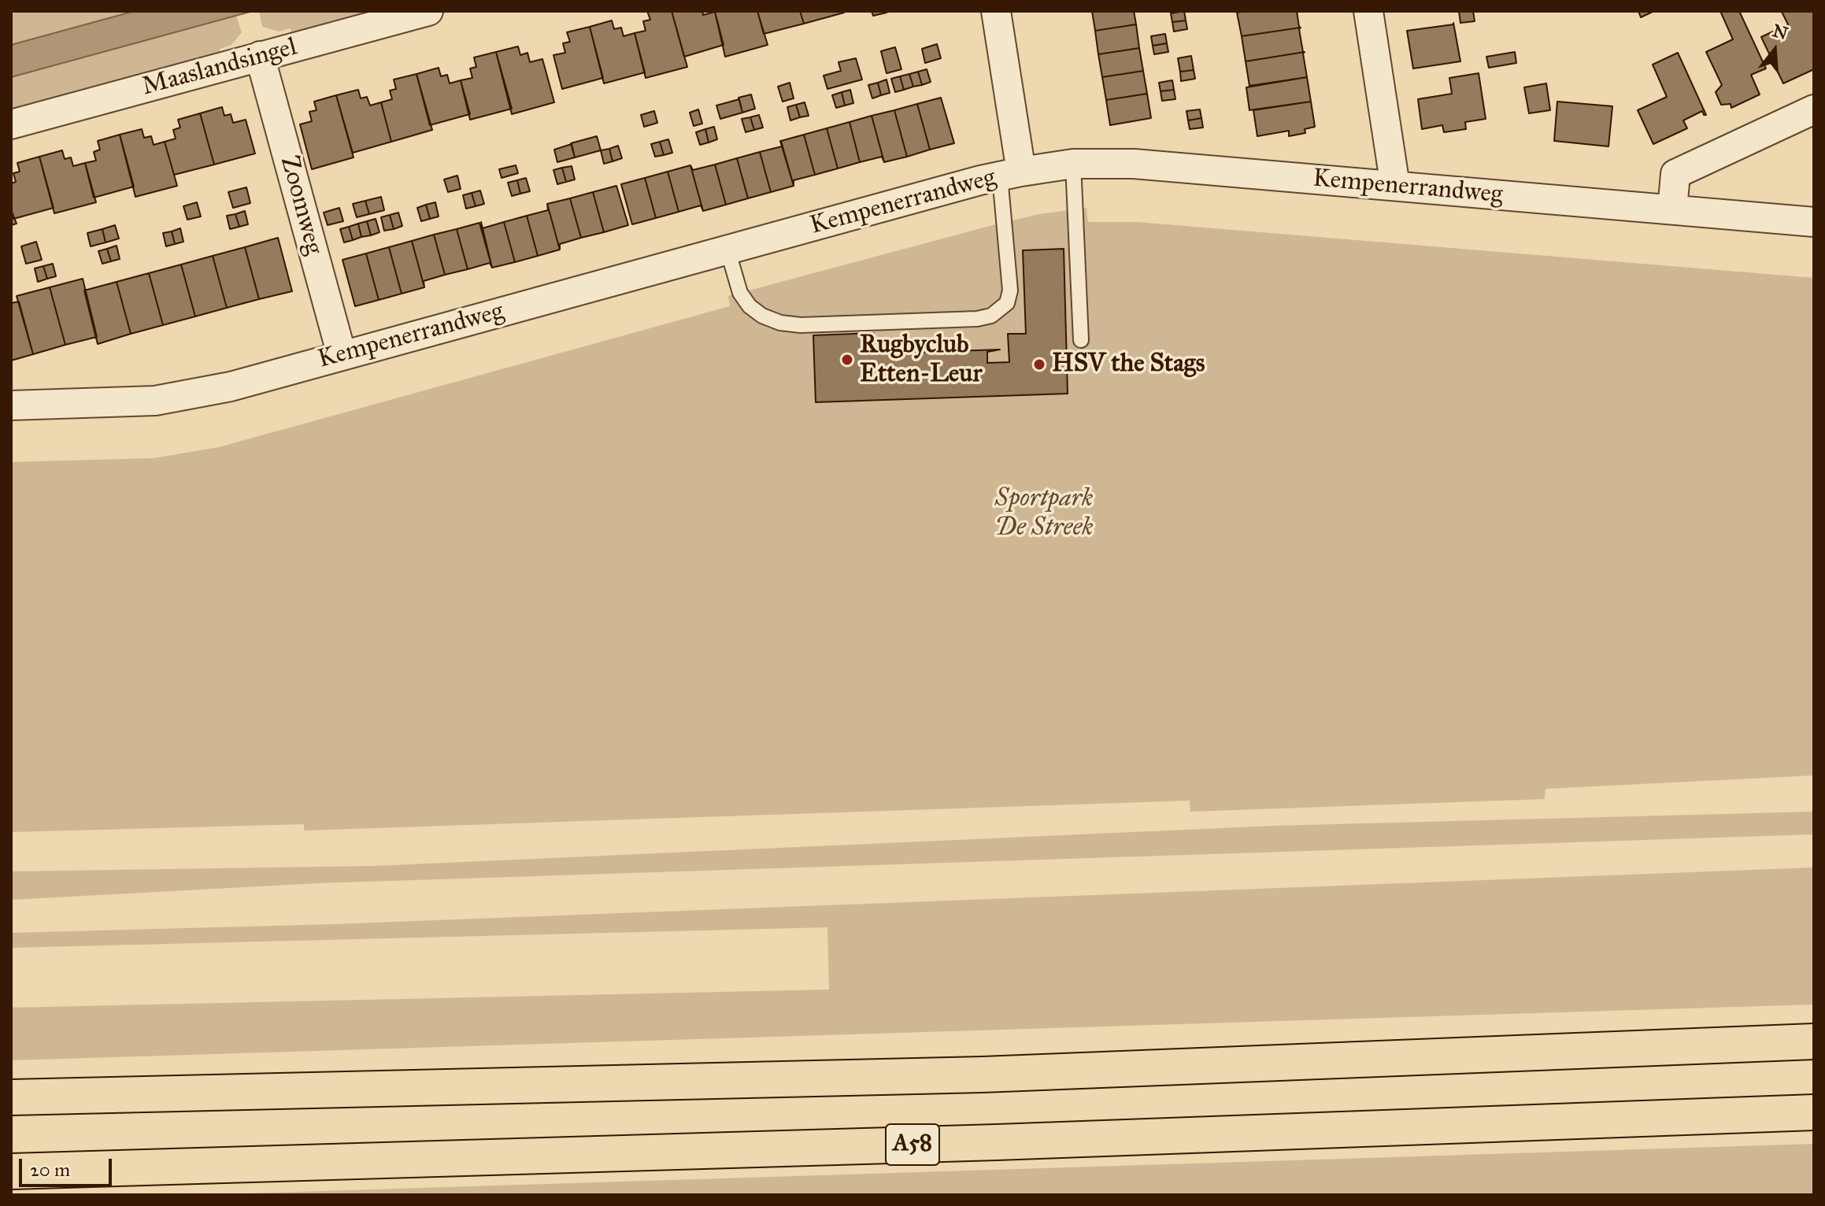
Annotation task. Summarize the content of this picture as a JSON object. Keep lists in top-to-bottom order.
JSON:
{
  "streets": {
    "highway": ["A58"],
    "street": ["Maaslandsingel", "Kempenerrandweg", "Zoomweg"]
  },
  "crossings": [
    ["Maaslandsingel", "Zoomweg"],
    ["Kempenerrandweg", "Zoomweg"]
  ],
  "parks": ["Sportpark De Streek"],
  "places": ["Rugbyclub Etten-Leur", "HSV the Stags"],
  "scale_bar": "20 m",
  "north": "top"
}
